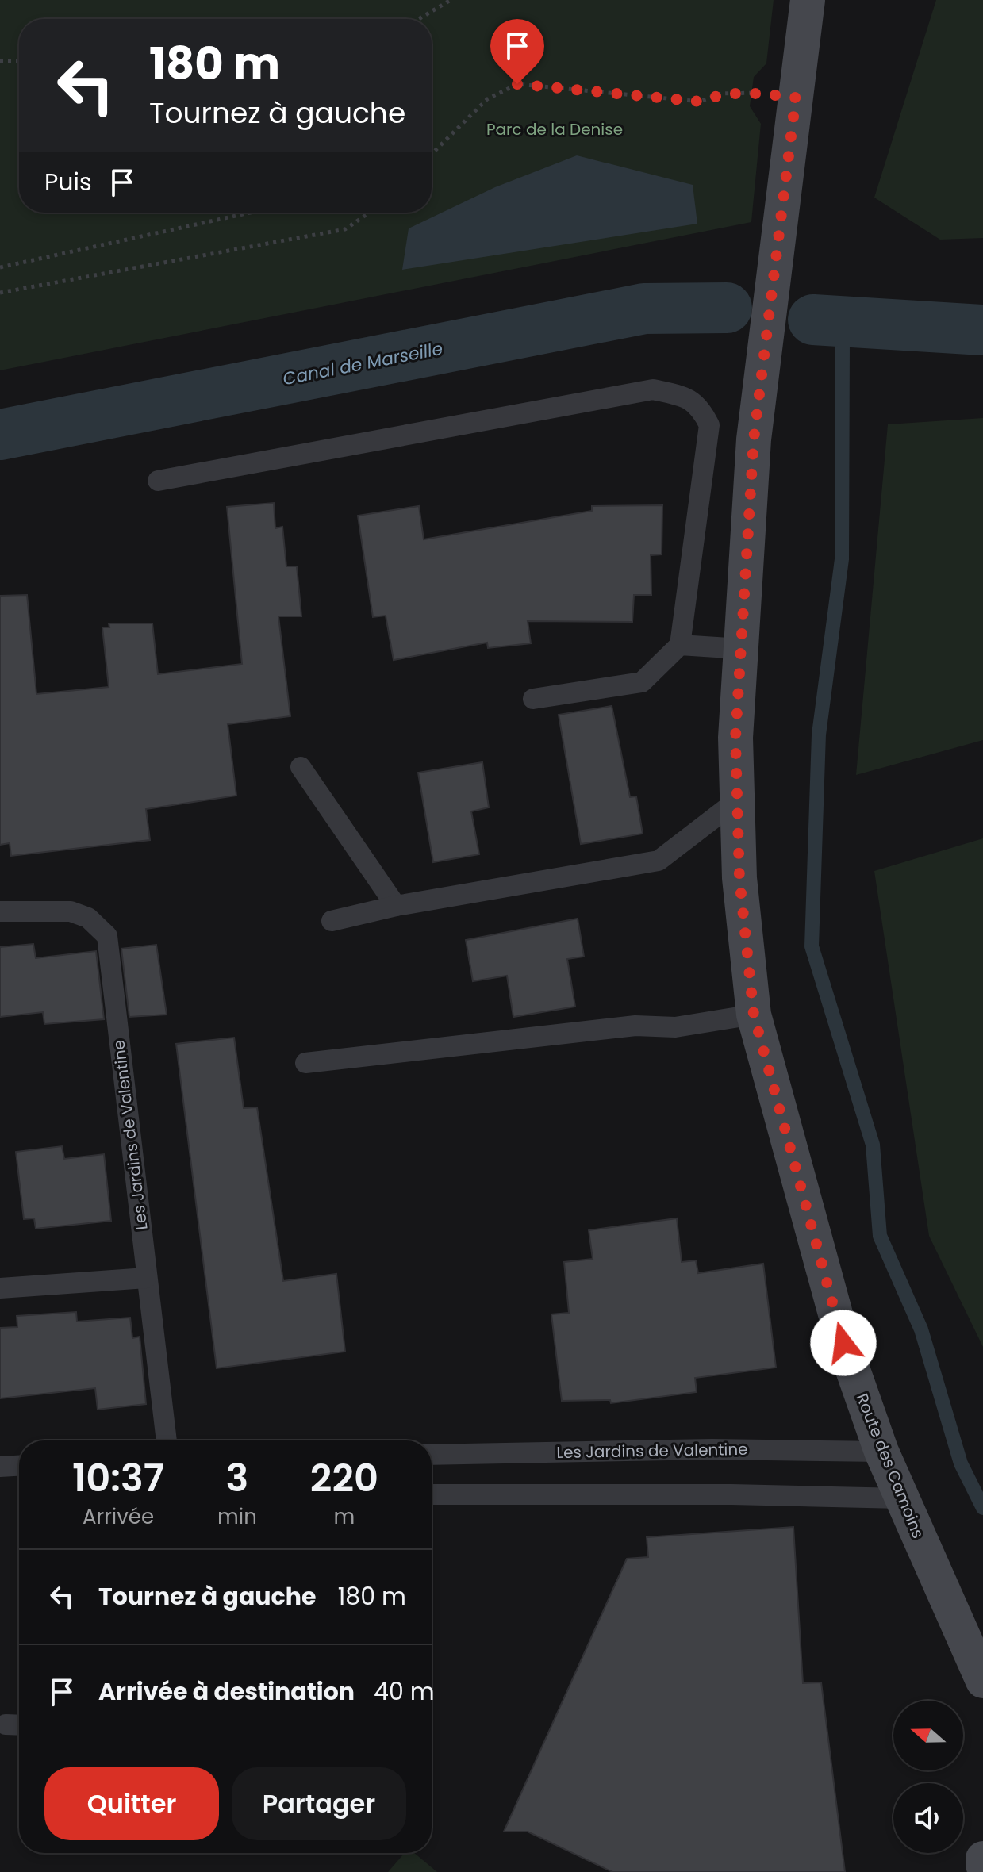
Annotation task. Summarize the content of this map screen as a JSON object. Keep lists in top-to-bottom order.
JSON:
{
  "streets": {
    "main road": ["Route des Camoins"],
    "lane": ["Les Jardins de Valentine"]
  },
  "crossings": [
    ["Les Jardins de Valentine", "Route des Camoins"]
  ],
  "water": ["Canal de Marseille"],
  "parks": ["Parc de la Denise"],
  "north": "left",
  "page": {
    "turn": ["180 m", "Tournez à gauche"],
    "then": "Puis",
    "eta": [
      "10:37",
      "Arrivée",
      "3",
      "min",
      "220",
      "m"
    ],
    "list": [
      {
        "name": "Tournez à gauche",
        "value": "180 m"
      },
      {
        "name": "Arrivée à destination",
        "value": "40 m"
      }
    ],
    "buttons": ["Quitter", "Partager"]
  }
}
